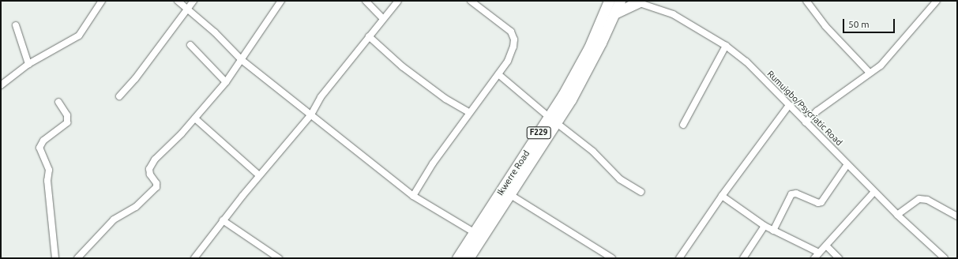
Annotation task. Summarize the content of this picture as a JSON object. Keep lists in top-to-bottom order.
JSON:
{
  "streets": {
    "main road": ["F229", "Ikwerre Road"],
    "street": ["Rumuigbo/Psycriatic Road"]
  },
  "scale_bar": "50 m"
}
